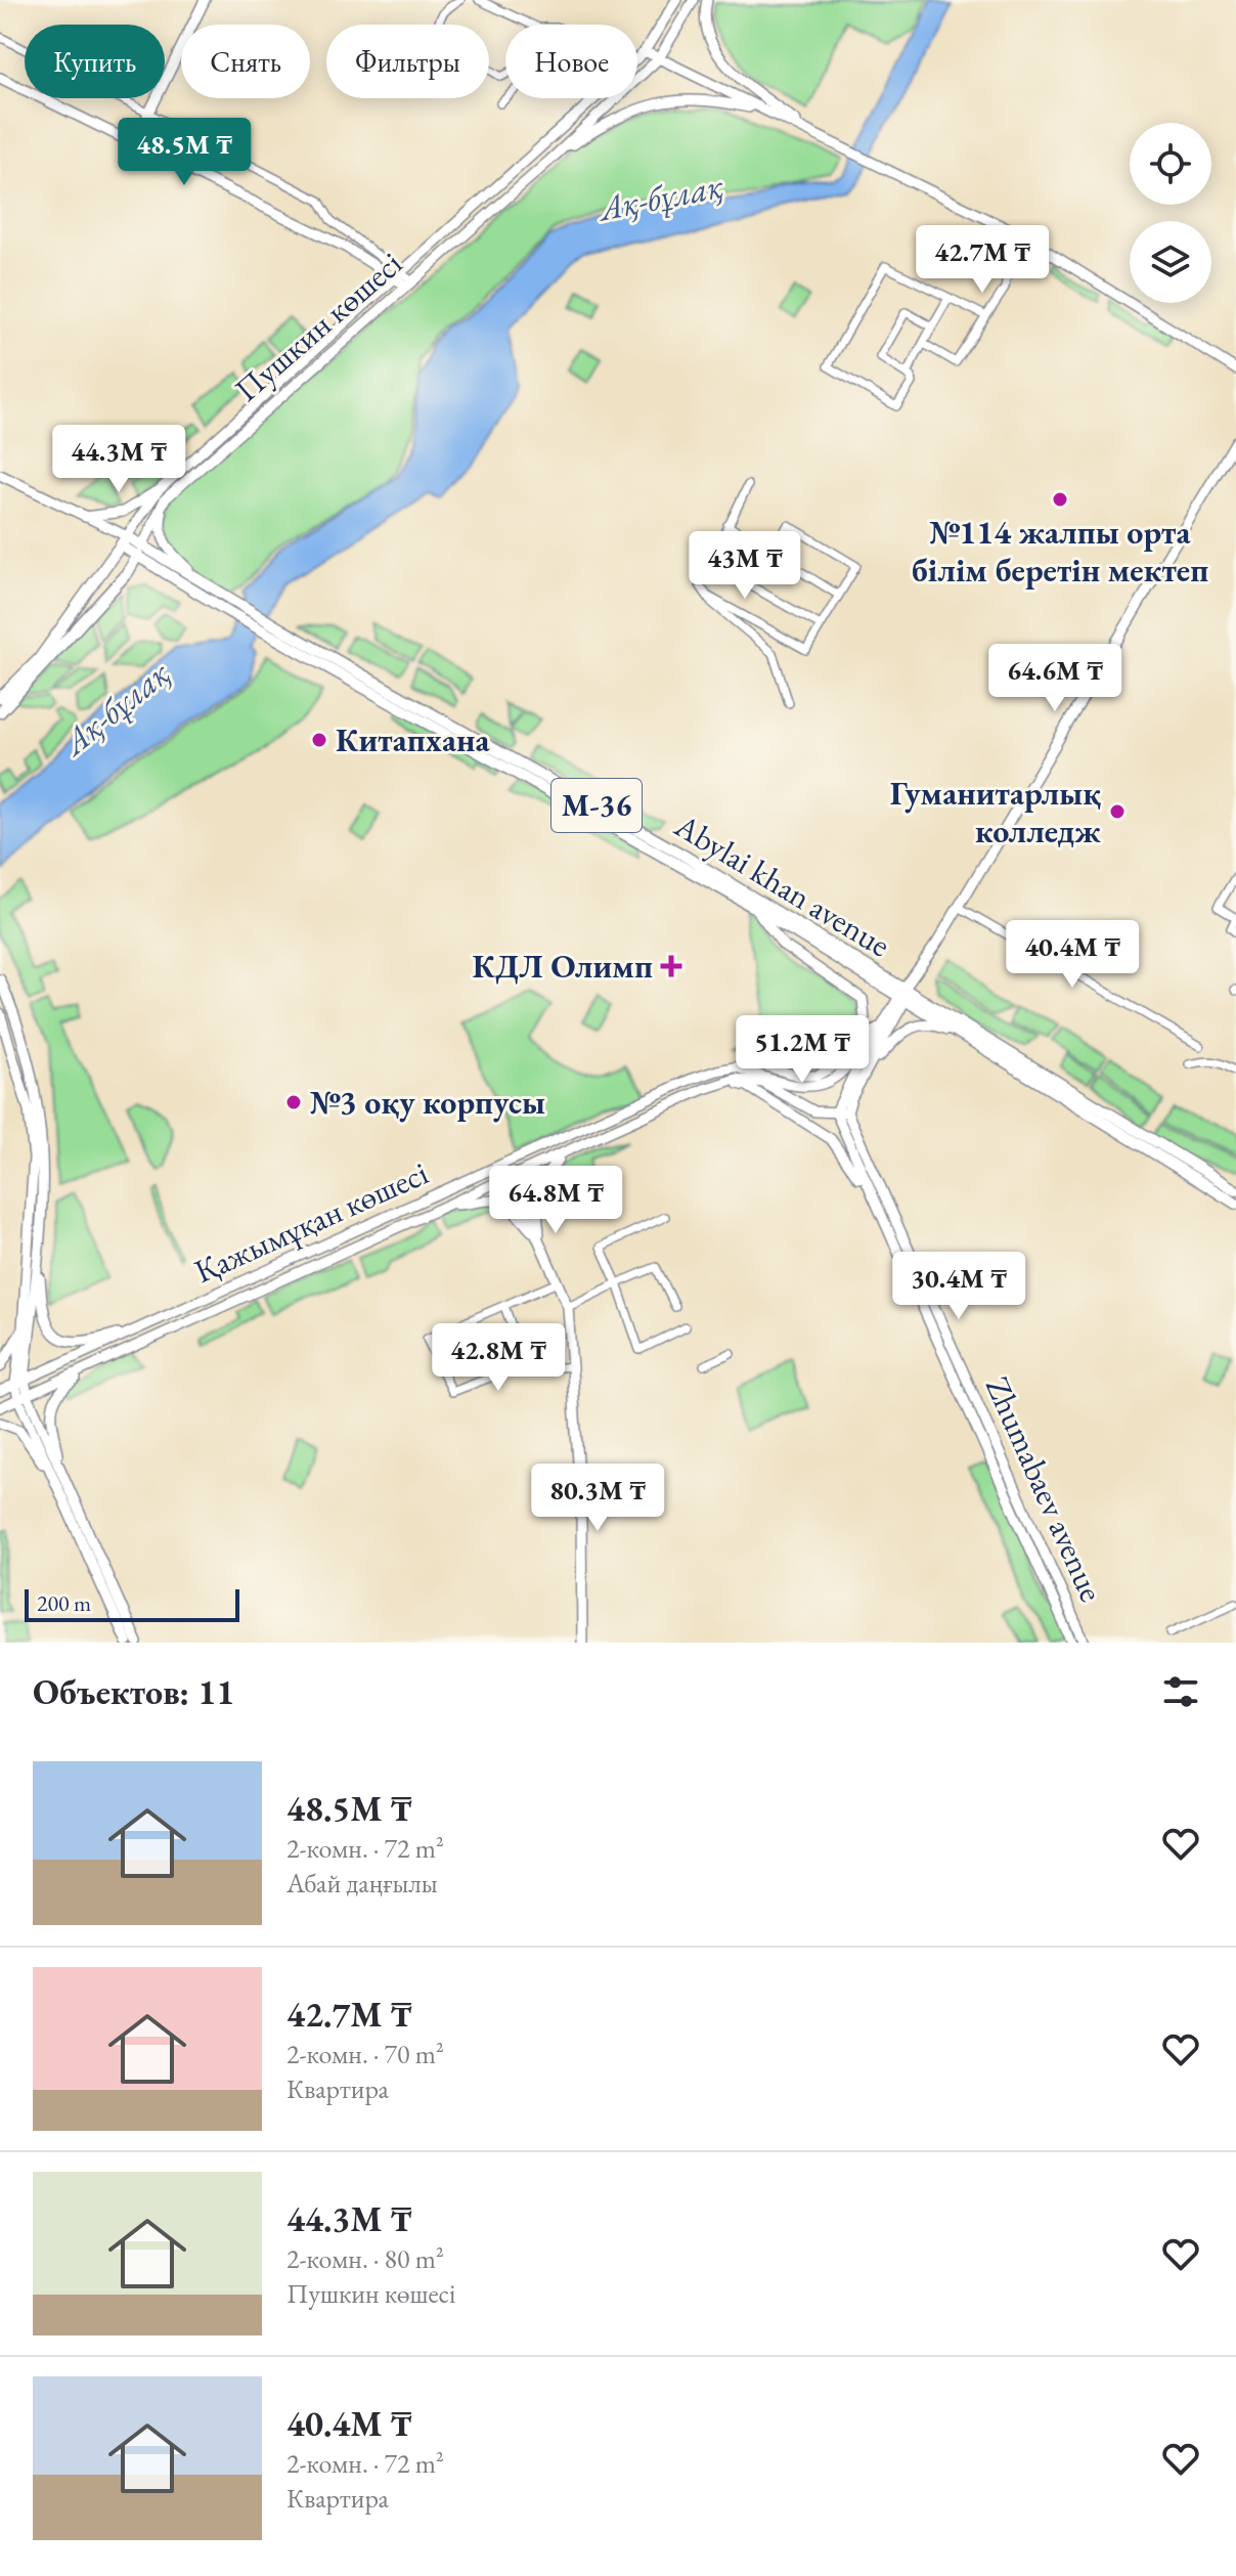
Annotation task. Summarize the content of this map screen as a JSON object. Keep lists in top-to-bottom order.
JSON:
{
  "streets": {
    "main road": [
      "Пушкин көшесі",
      "M-36",
      "Abylai khan avenue",
      "Қажымұқан көшесі",
      "Zhumabaev avenue"
    ]
  },
  "crossings": [
    ["Пушкин көшесі", "M-36"],
    ["M-36", "Abylai khan avenue"]
  ],
  "water": ["Ақ-бұлақ"],
  "places": {
    "other": [
      "№114 жалпы орта білім беретін мектеп",
      "Китапхана",
      "Гуманитарлық колледж",
      "№3 оқу корпусы"
    ],
    "health": ["КДЛ Олимп"]
  },
  "scale_bar": "200 m",
  "page": {
    "chip": [
      "Купить",
      "Снять",
      "Фильтры",
      "Новое"
    ],
    "price": [
      "48.5M ₸",
      "42.7M ₸",
      "44.3M ₸",
      "43M ₸",
      "64.6M ₸",
      "40.4M ₸",
      "51.2M ₸",
      "64.8M ₸",
      "30.4M ₸",
      "42.8M ₸",
      "80.3M ₸"
    ],
    "scale": "200 m",
    "heading": "Объектов: 11",
    "list": [
      {
        "name": "48.5M ₸",
        "note": "2-комн. · 72 m² · Абай даңғылы"
      },
      {
        "name": "42.7M ₸",
        "note": "2-комн. · 70 m² · Квартира"
      },
      {
        "name": "44.3M ₸",
        "note": "2-комн. · 80 m² · Пушкин көшесі"
      },
      {
        "name": "40.4M ₸",
        "note": "2-комн. · 72 m² · Квартира"
      }
    ]
  }
}
